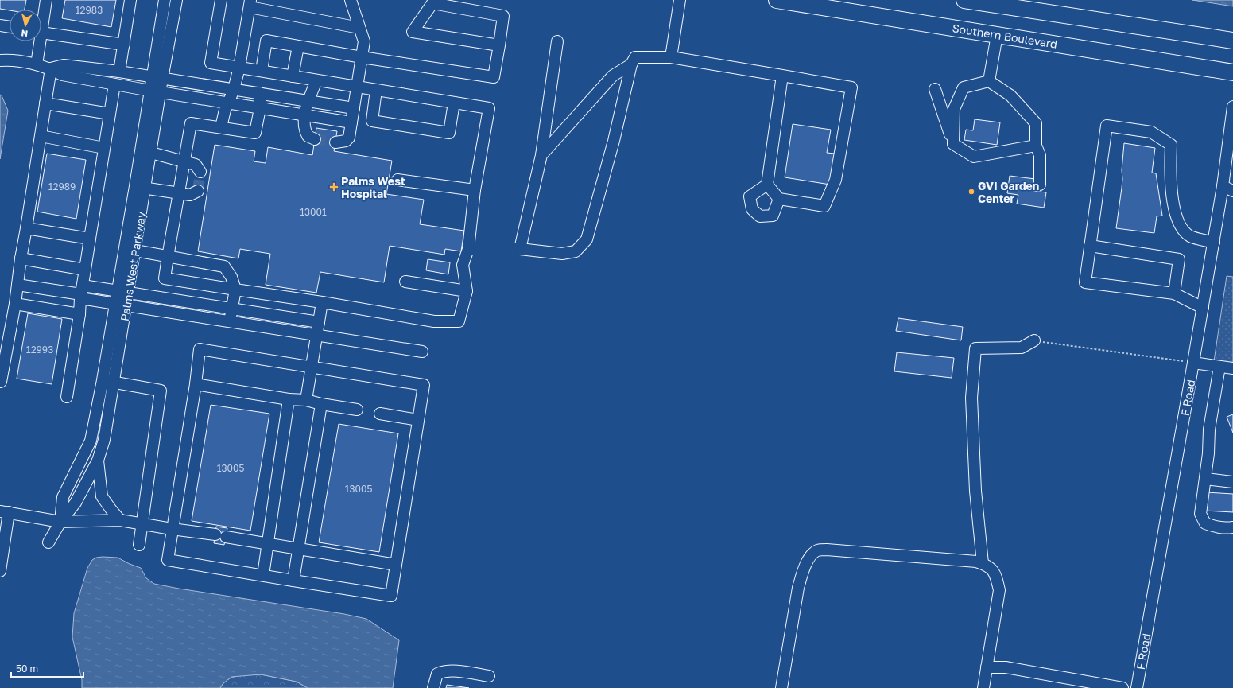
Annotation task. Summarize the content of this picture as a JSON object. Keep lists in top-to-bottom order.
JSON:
{
  "streets": {
    "highway": ["Southern Boulevard"],
    "street": ["Palms West Parkway", "F Road"]
  },
  "places": {
    "health": ["Palms West Hospital"],
    "other": ["GVI Garden Center"]
  },
  "house_numbers": [
    "12983",
    "12989",
    "13001",
    "12993",
    "13005",
    "13005"
  ],
  "scale_bar": "50 m",
  "north": "bottom"
}
